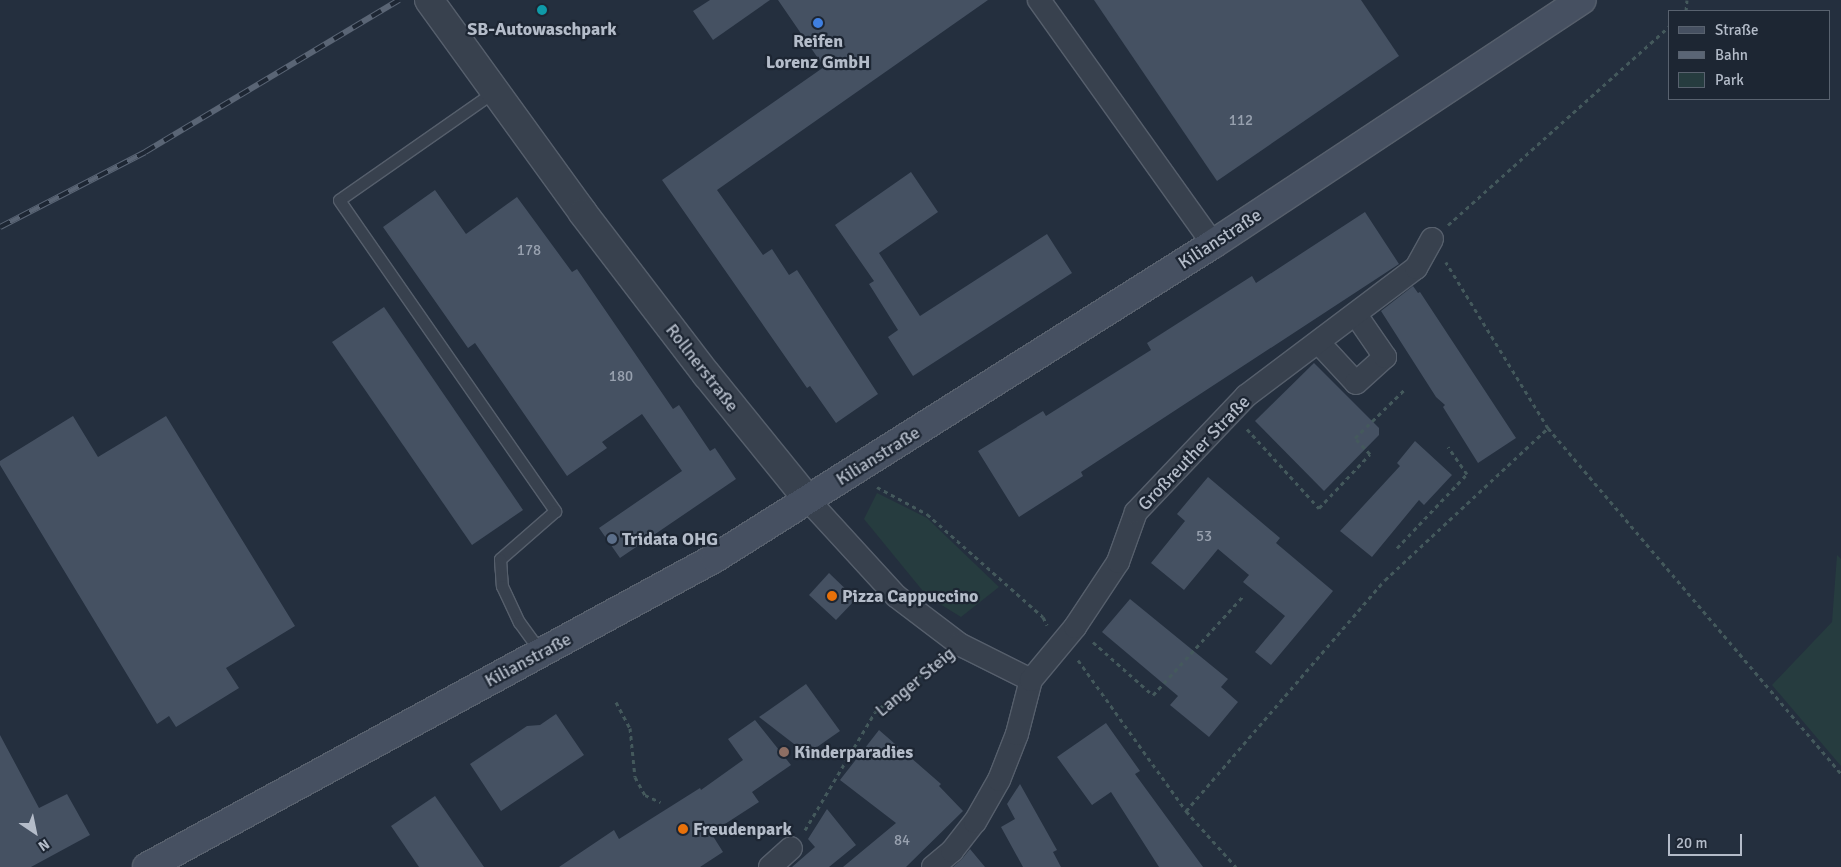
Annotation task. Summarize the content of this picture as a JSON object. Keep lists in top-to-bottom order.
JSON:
{
  "streets": {
    "main road": ["Kilianstraße"],
    "street": ["Rollnerstraße", "Großreuther Straße"],
    "path": ["Langer Steig"]
  },
  "crossings": [
    ["Kilianstraße", "Rollnerstraße"],
    ["Rollnerstraße", "Großreuther Straße"],
    ["Rollnerstraße", "Langer Steig"]
  ],
  "places": [
    "SB-Autowaschpark",
    "Reifen Lorenz GmbH",
    "Tridata OHG",
    "Pizza Cappuccino",
    "Kinderparadies",
    "Freudenpark"
  ],
  "house_numbers": [
    "112",
    "178",
    "180",
    "53",
    "84"
  ],
  "legend": ["Straße", "Bahn", "Park"],
  "scale_bar": "20 m",
  "north": "bottom right"
}
